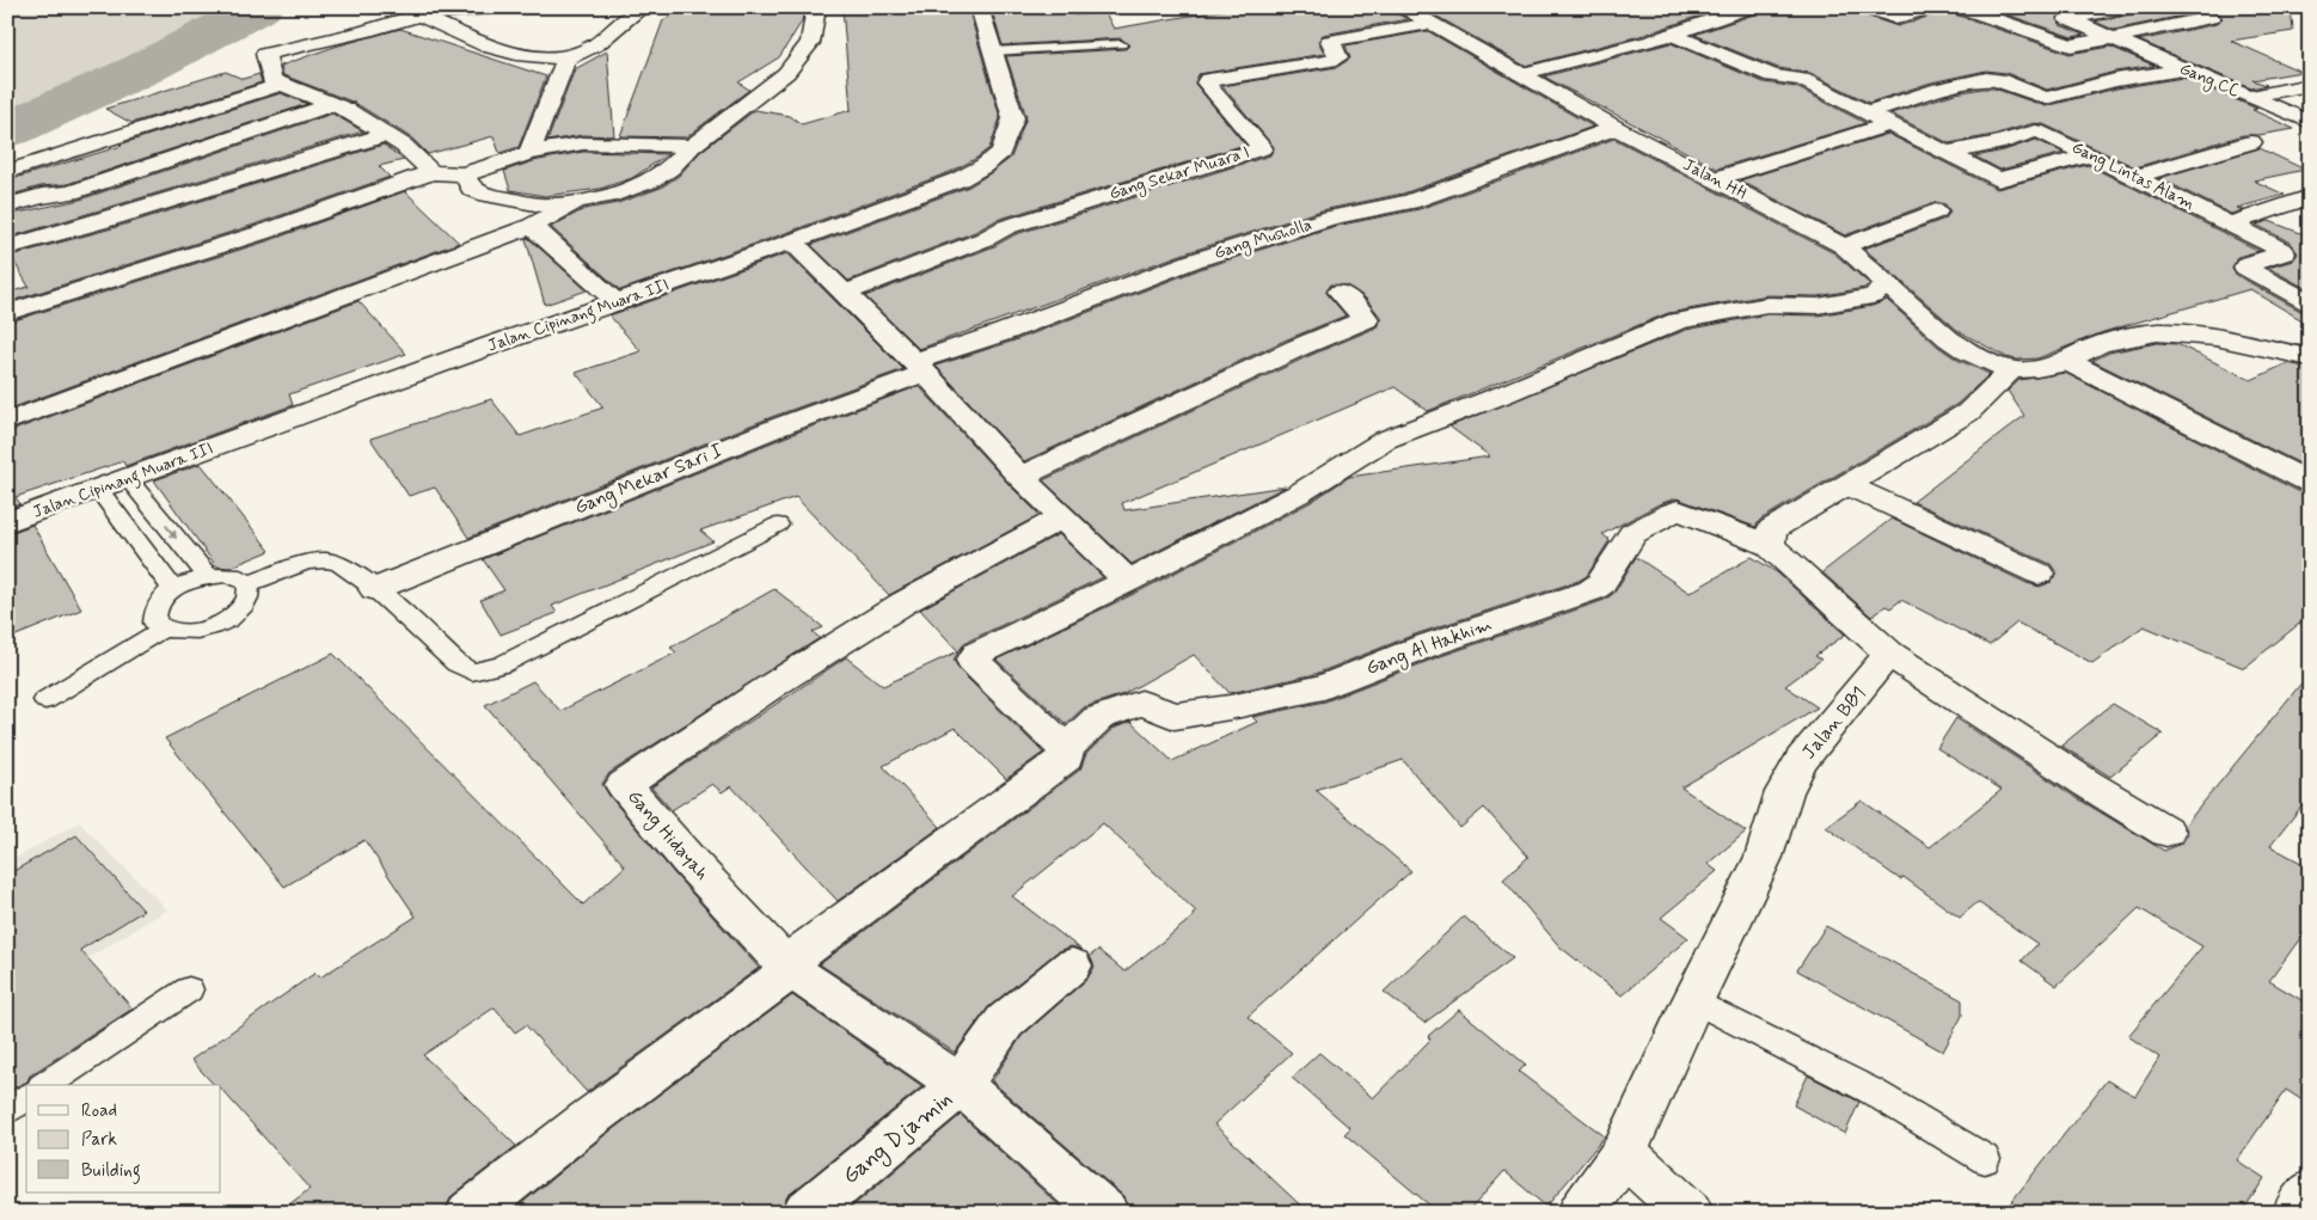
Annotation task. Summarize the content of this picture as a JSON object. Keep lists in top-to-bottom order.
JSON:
{
  "streets": {
    "street": [
      "Gang CC",
      "Gang Sekar Muara I",
      "Gang Lintas Alam",
      "Jalan HH",
      "Gang Musholla",
      "Jalan Cipinang Muara III",
      "Gang Mekar Sari I",
      "Gang Al Hakhim",
      "Jalan BB1",
      "Gang Hidayah",
      "Gang Djamin"
    ]
  },
  "crossings": [
    ["Gang Sekar Muara I", "Jalan HH"],
    ["Jalan HH", "Gang Musholla"],
    ["Gang Musholla", "Gang Mekar Sari I"],
    ["Gang Al Hakhim", "Gang Hidayah"],
    ["Gang Hidayah", "Gang Djamin"]
  ],
  "legend": ["Road", "Park", "Building"]
}
